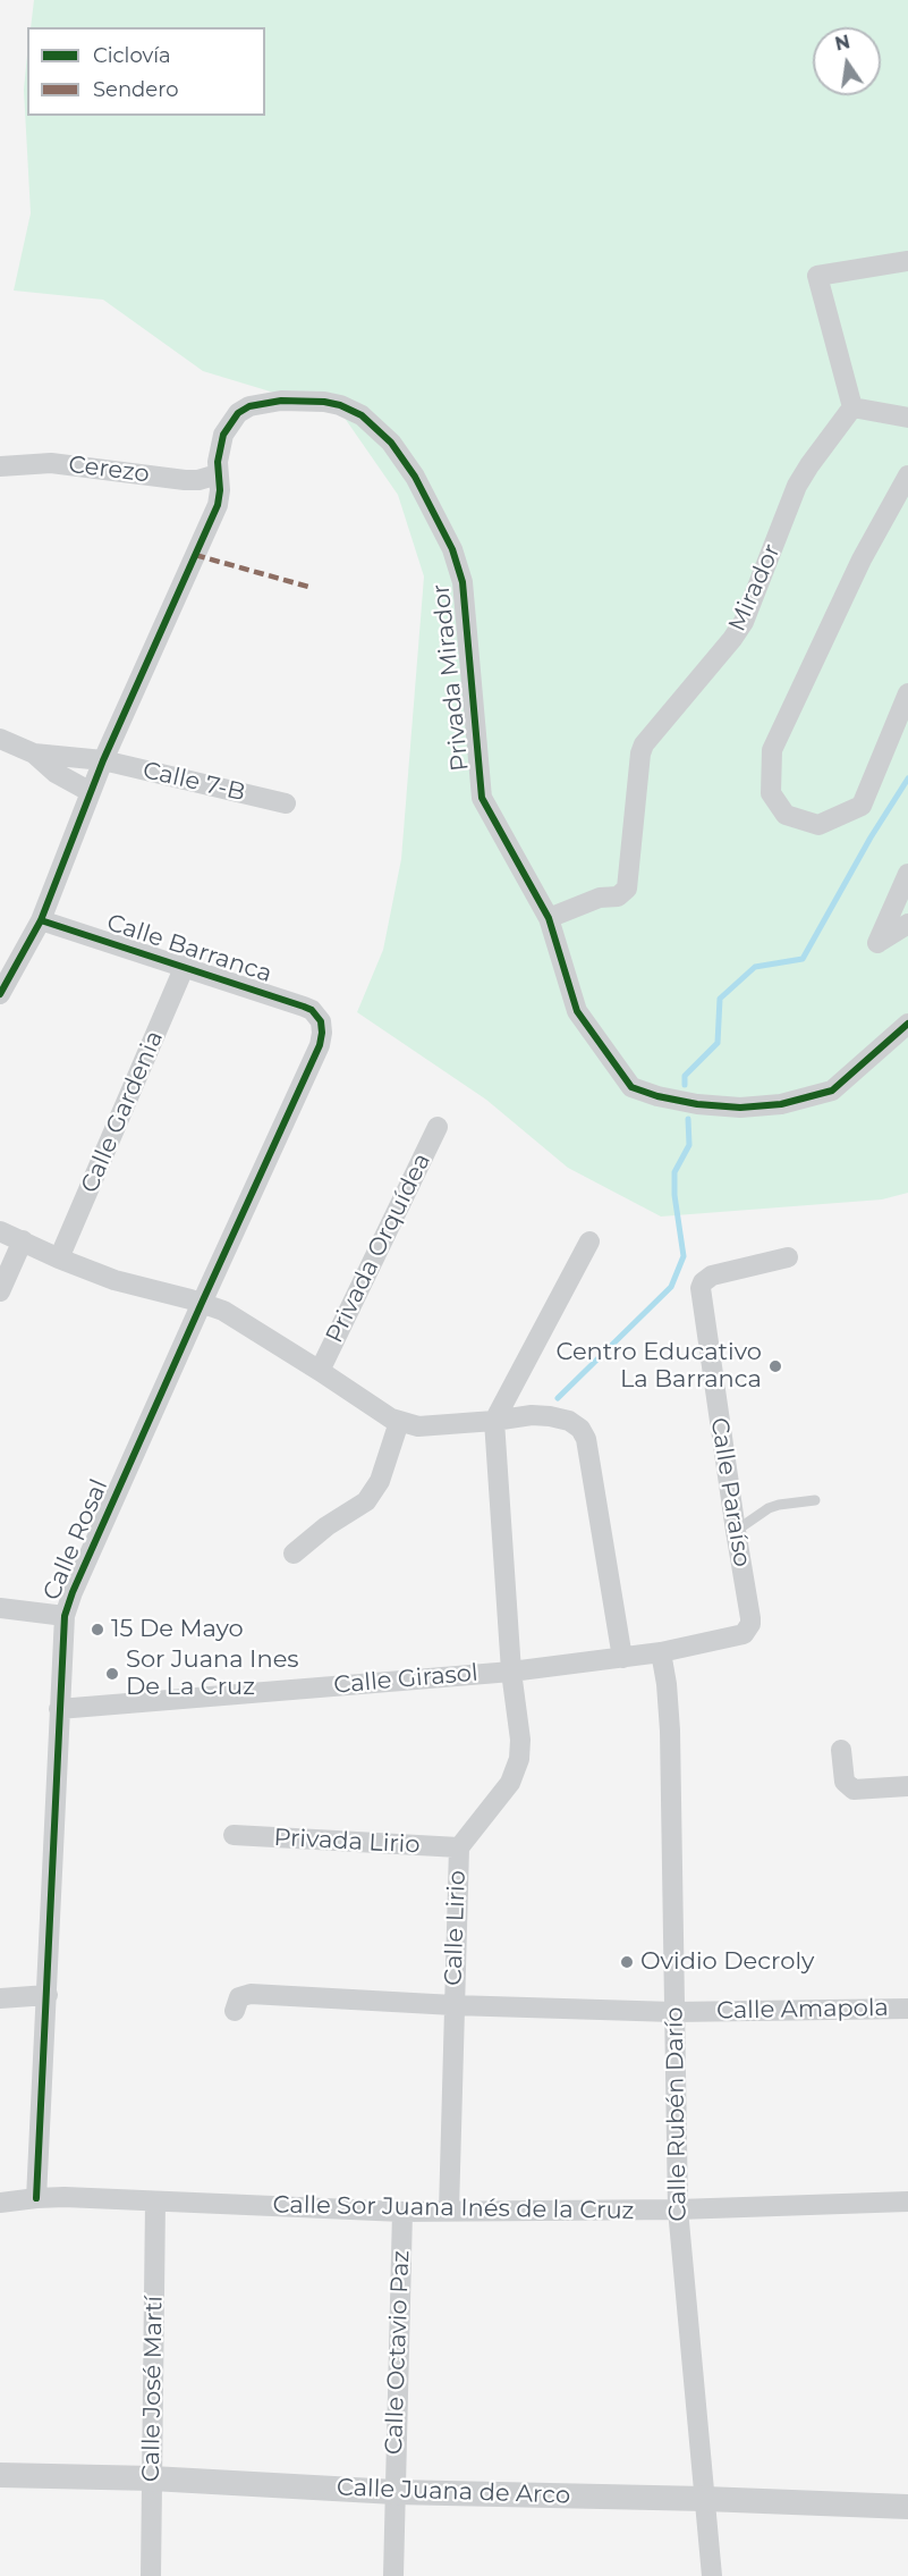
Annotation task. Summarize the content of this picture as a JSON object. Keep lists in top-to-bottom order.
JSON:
{
  "streets": {
    "street": [
      "Cerezo",
      "Mirador",
      "Privada Mirador",
      "Calle 7-B",
      "Calle Barranca",
      "Calle Gardenia",
      "Privada Orquídea",
      "Calle Paraíso",
      "Calle Rosal",
      "Calle Girasol",
      "Privada Lirio",
      "Calle Lirio",
      "Calle Amapola",
      "Calle Rubén Darío",
      "Calle Sor Juana Inés de la Cruz",
      "Calle Octavio Paz",
      "Calle José Martí",
      "Calle Juana de Arco"
    ]
  },
  "crossings": [
    ["Cerezo", "Privada Mirador"],
    ["Mirador", "Privada Mirador"],
    ["Privada Mirador", "Calle 7-B"],
    ["Privada Mirador", "Calle Barranca"],
    ["Calle Barranca", "Calle Gardenia"],
    ["Calle Barranca", "Calle Rosal"],
    ["Calle Paraíso", "Calle Girasol"],
    ["Calle Rosal", "Calle Girasol"],
    ["Calle Rosal", "Calle Sor Juana Inés de la Cruz"],
    ["Calle Girasol", "Calle Lirio"],
    ["Calle Girasol", "Calle Rubén Darío"],
    ["Privada Lirio", "Calle Lirio"],
    ["Calle Lirio", "Calle Amapola"],
    ["Calle Lirio", "Calle Sor Juana Inés de la Cruz"],
    ["Calle Amapola", "Calle Rubén Darío"],
    ["Calle Rubén Darío", "Calle Sor Juana Inés de la Cruz"],
    ["Calle Rubén Darío", "Calle Juana de Arco"],
    ["Calle Sor Juana Inés de la Cruz", "Calle Octavio Paz"],
    ["Calle Sor Juana Inés de la Cruz", "Calle José Martí"],
    ["Calle Octavio Paz", "Calle Juana de Arco"],
    ["Calle José Martí", "Calle Juana de Arco"]
  ],
  "places": [
    "Centro Educativo La Barranca",
    "15 De Mayo",
    "Sor Juana Ines De La Cruz",
    "Ovidio Decroly"
  ],
  "legend": ["Ciclovía", "Sendero"],
  "north": "top"
}
